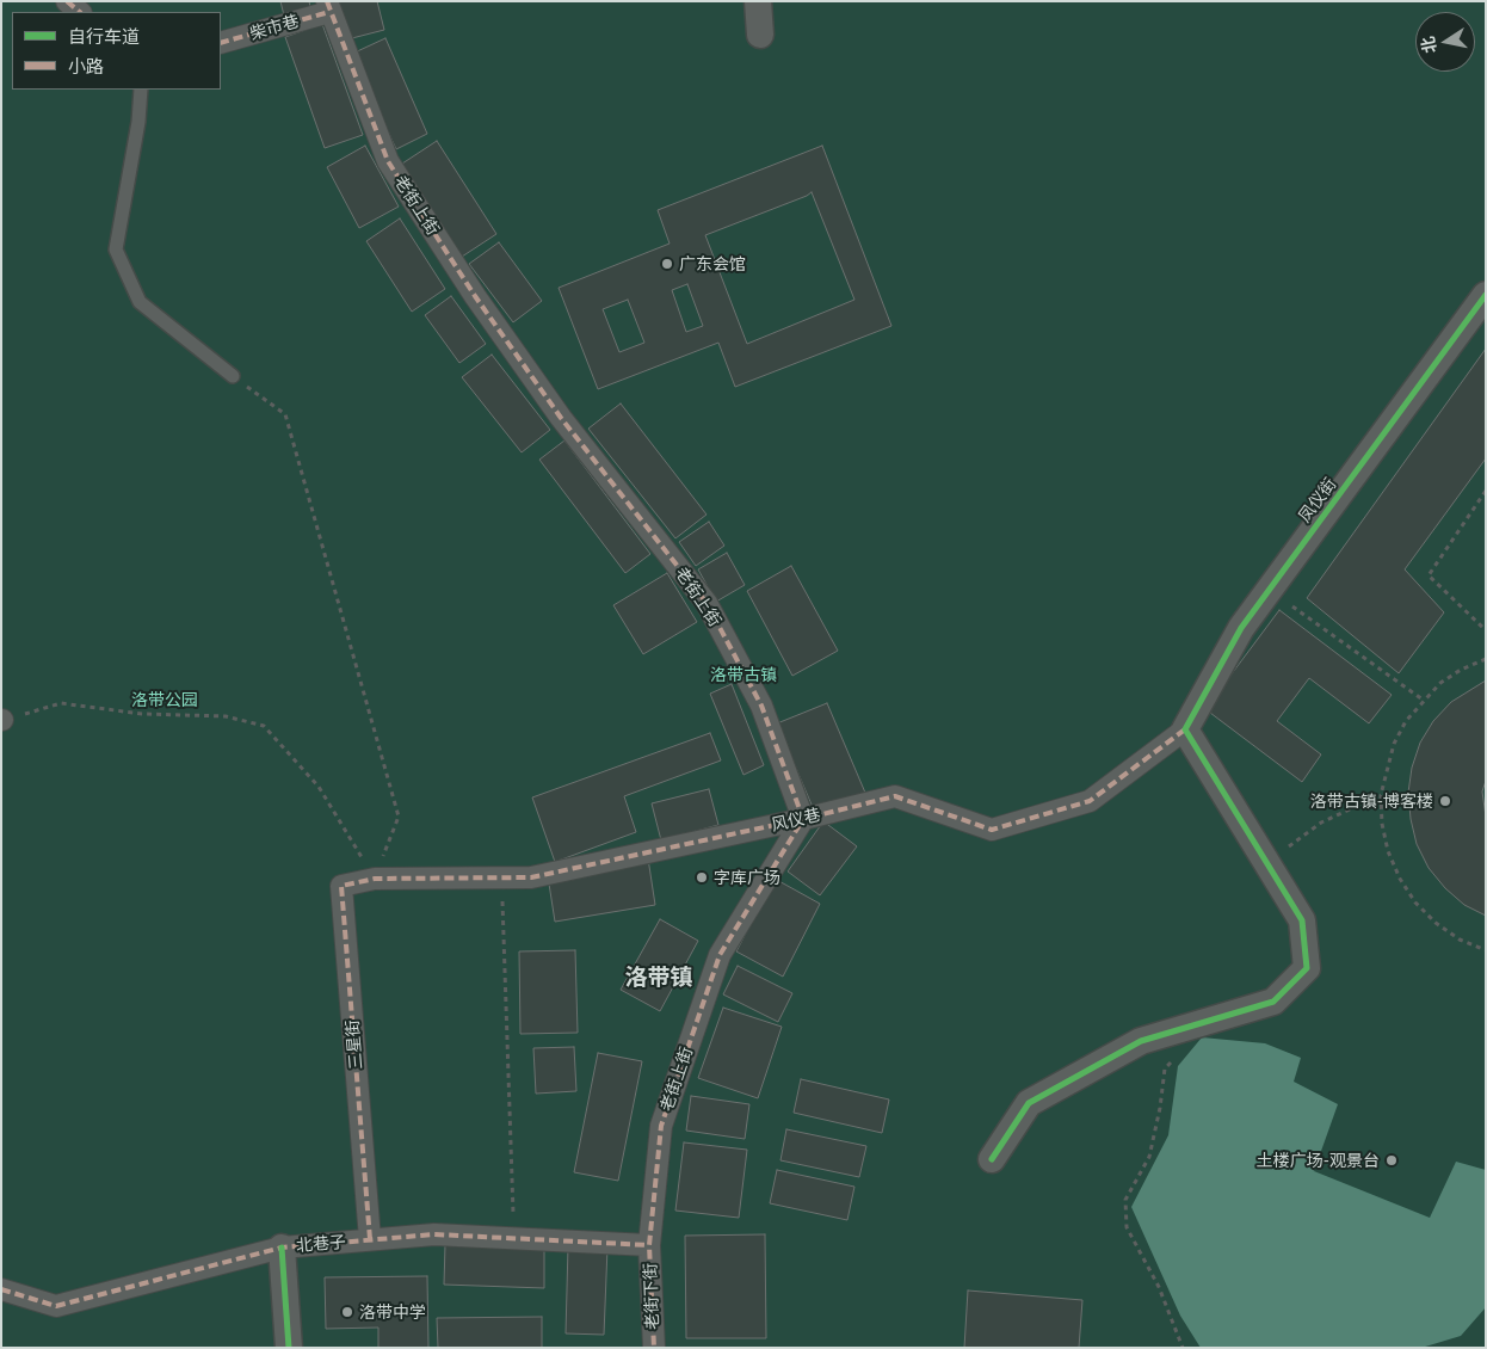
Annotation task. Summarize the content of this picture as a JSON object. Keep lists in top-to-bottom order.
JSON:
{
  "streets": {
    "street": [
      "柴市巷",
      "老街上街",
      "凤仪街",
      "风仪巷",
      "三星街",
      "北巷子",
      "老街下街"
    ]
  },
  "crossings": [
    ["柴市巷", "老街上街"],
    ["老街上街", "风仪巷"],
    ["老街上街", "北巷子"],
    ["老街上街", "老街下街"],
    ["凤仪街", "风仪巷"],
    ["风仪巷", "三星街"],
    ["三星街", "北巷子"],
    ["北巷子", "老街下街"]
  ],
  "districts": ["洛带镇"],
  "parks": ["洛带古镇", "洛带公园"],
  "places": [
    "广东会馆",
    "洛带古镇-博客楼",
    "字库广场",
    "土楼广场-观景台",
    "洛带中学"
  ],
  "legend": ["自行车道", "小路"],
  "north": "left"
}
